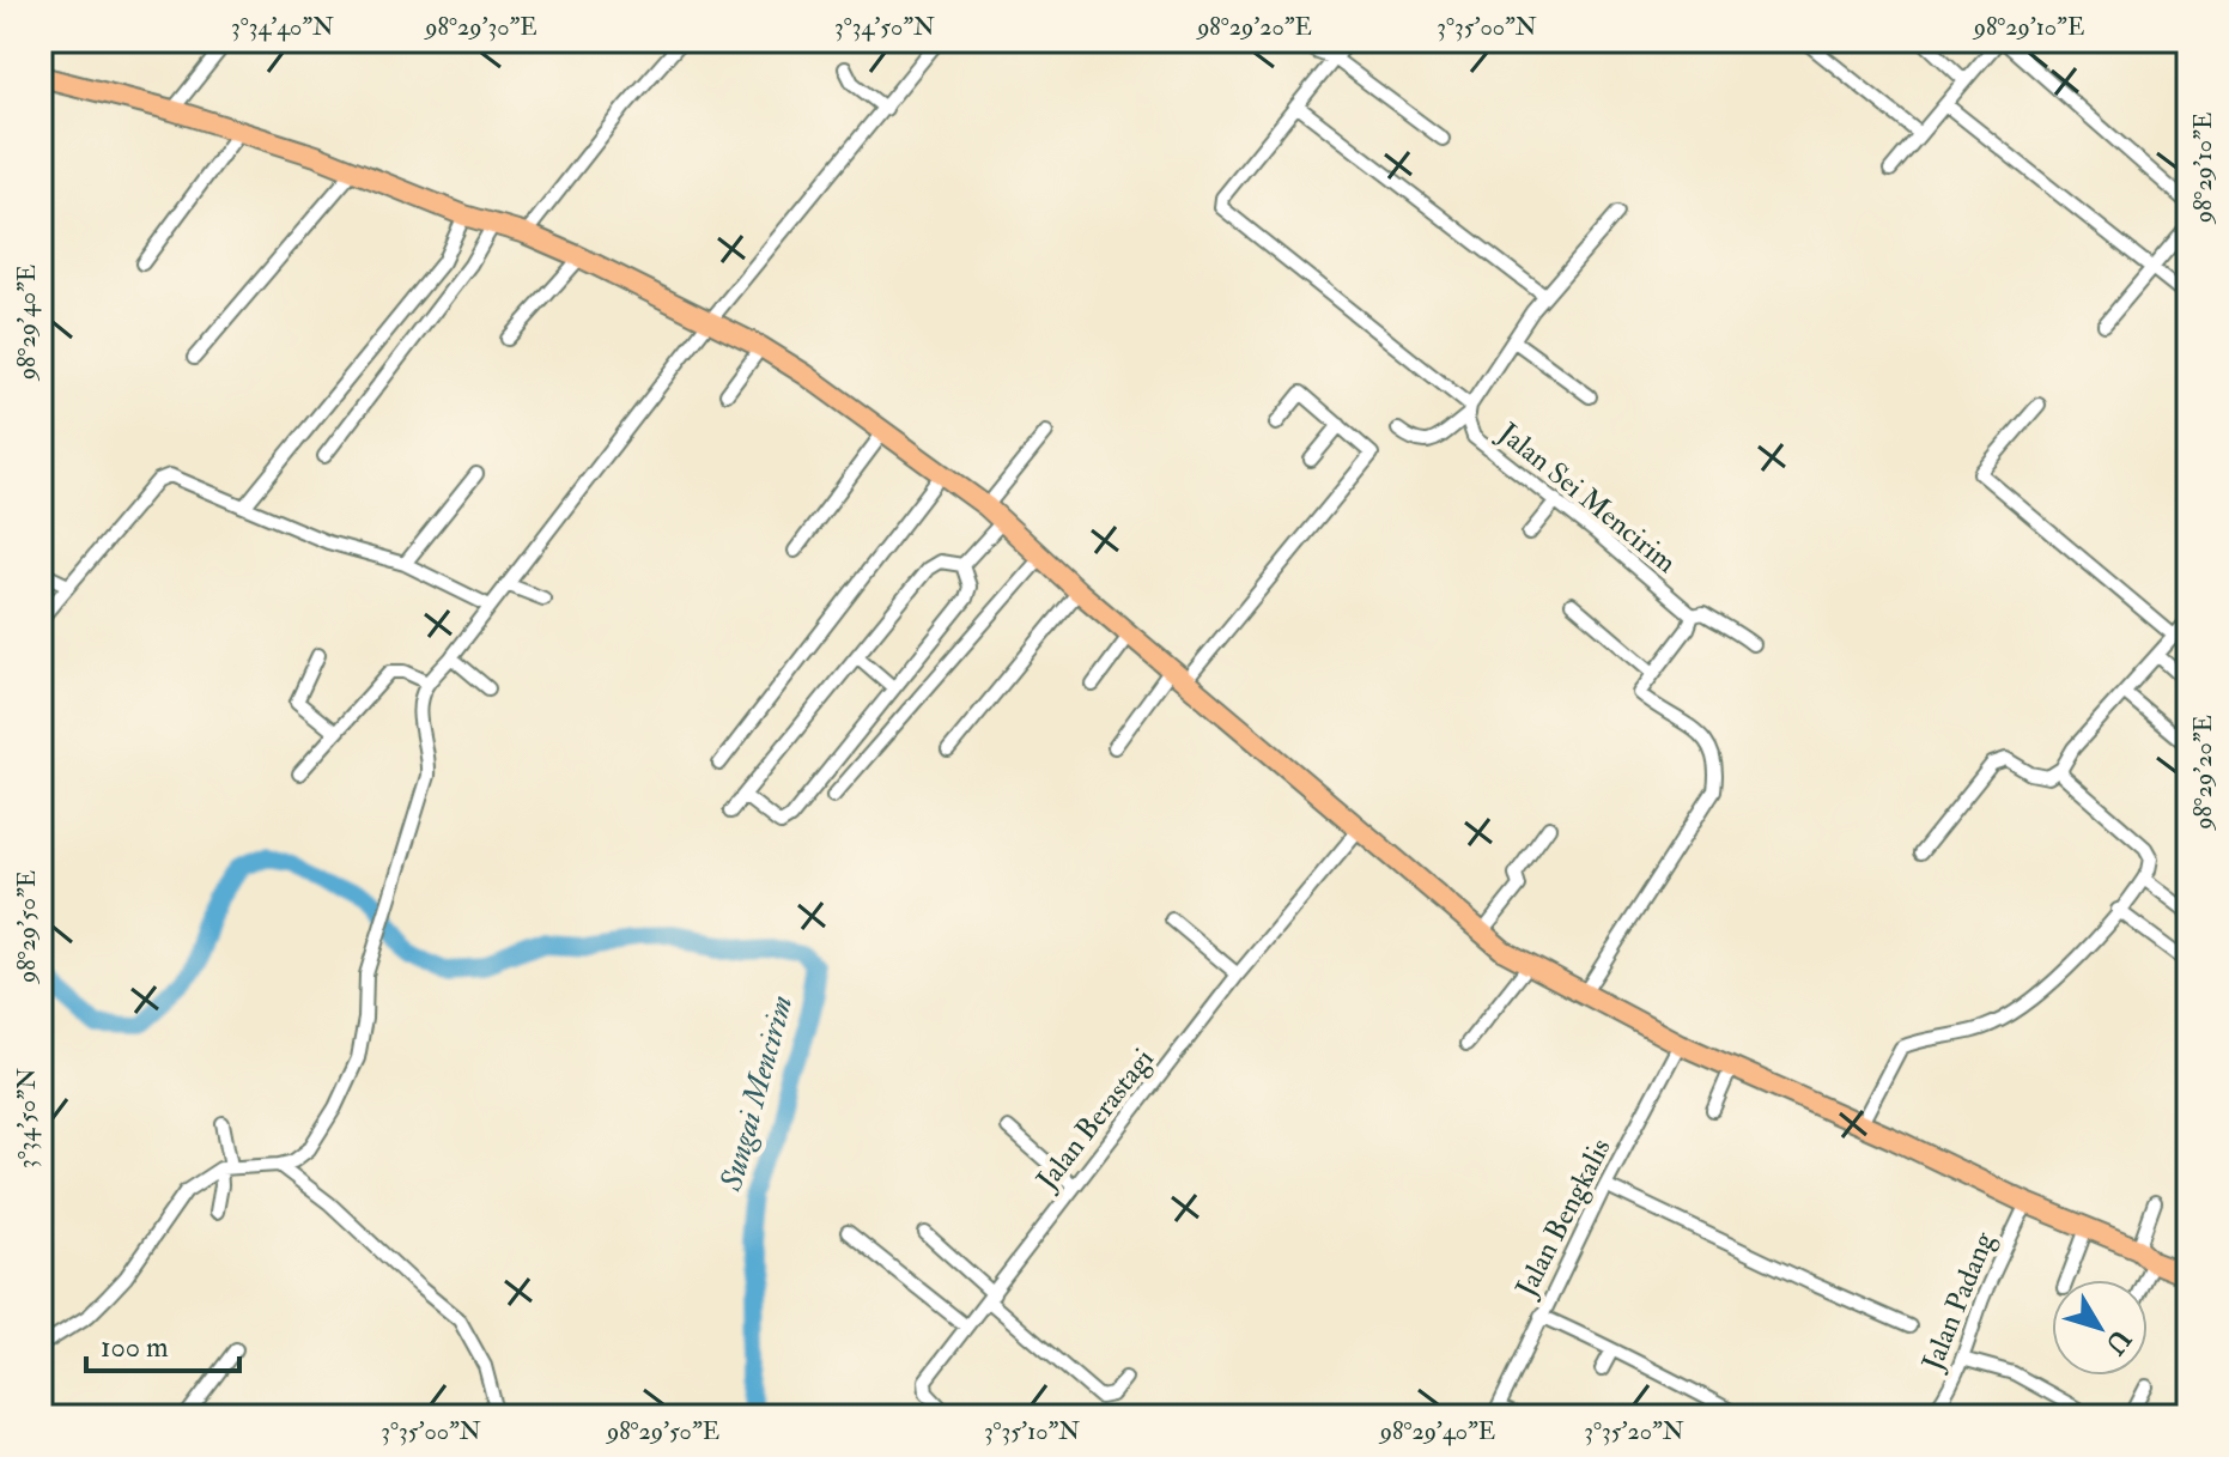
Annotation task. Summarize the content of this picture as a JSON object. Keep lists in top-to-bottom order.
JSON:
{
  "streets": {
    "street": [
      "Jalan Sei Mencirim",
      "Jalan Berastagi",
      "Jalan Bengkalis",
      "Jalan Padang"
    ]
  },
  "water": ["Sungai Mencirim"],
  "scale_bar": "100 m",
  "north": "bottom right",
  "coordinates": [
    "3°34'40\"N",
    "98°29'30\"E",
    "3°34'50\"N",
    "98°29'20\"E",
    "3°35'00\"N",
    "98°29'10\"E",
    "98°29'40\"E",
    "98°29'50\"E",
    "3°35'10\"N",
    "3°35'20\"N"
  ]
}
